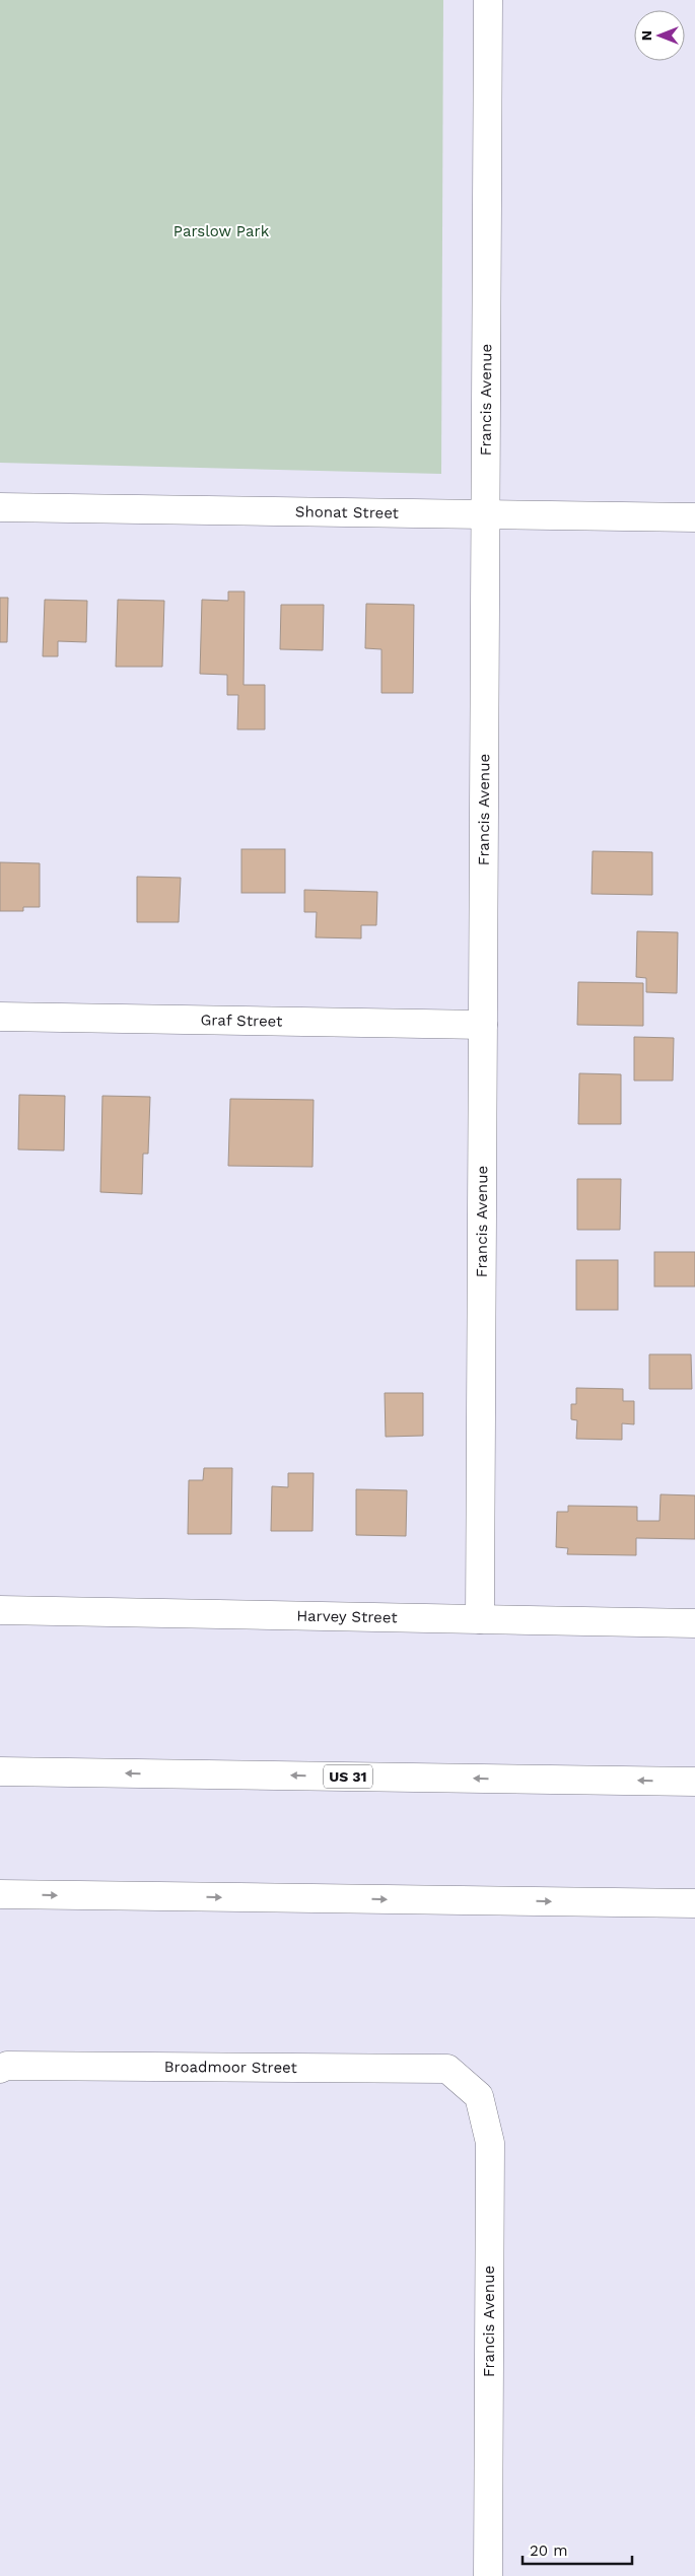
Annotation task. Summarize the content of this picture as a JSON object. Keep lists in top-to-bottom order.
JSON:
{
  "streets": {
    "main road": [
      "Francis Avenue",
      "Shonat Street",
      "Graf Street",
      "Harvey Street",
      "US 31",
      "Broadmoor Street"
    ]
  },
  "crossings": [
    ["Francis Avenue", "Shonat Street"],
    ["Francis Avenue", "Graf Street"],
    ["Francis Avenue", "Harvey Street"],
    ["Francis Avenue", "Broadmoor Street"]
  ],
  "parks": ["Parslow Park"],
  "scale_bar": "20 m",
  "north": "left"
}
